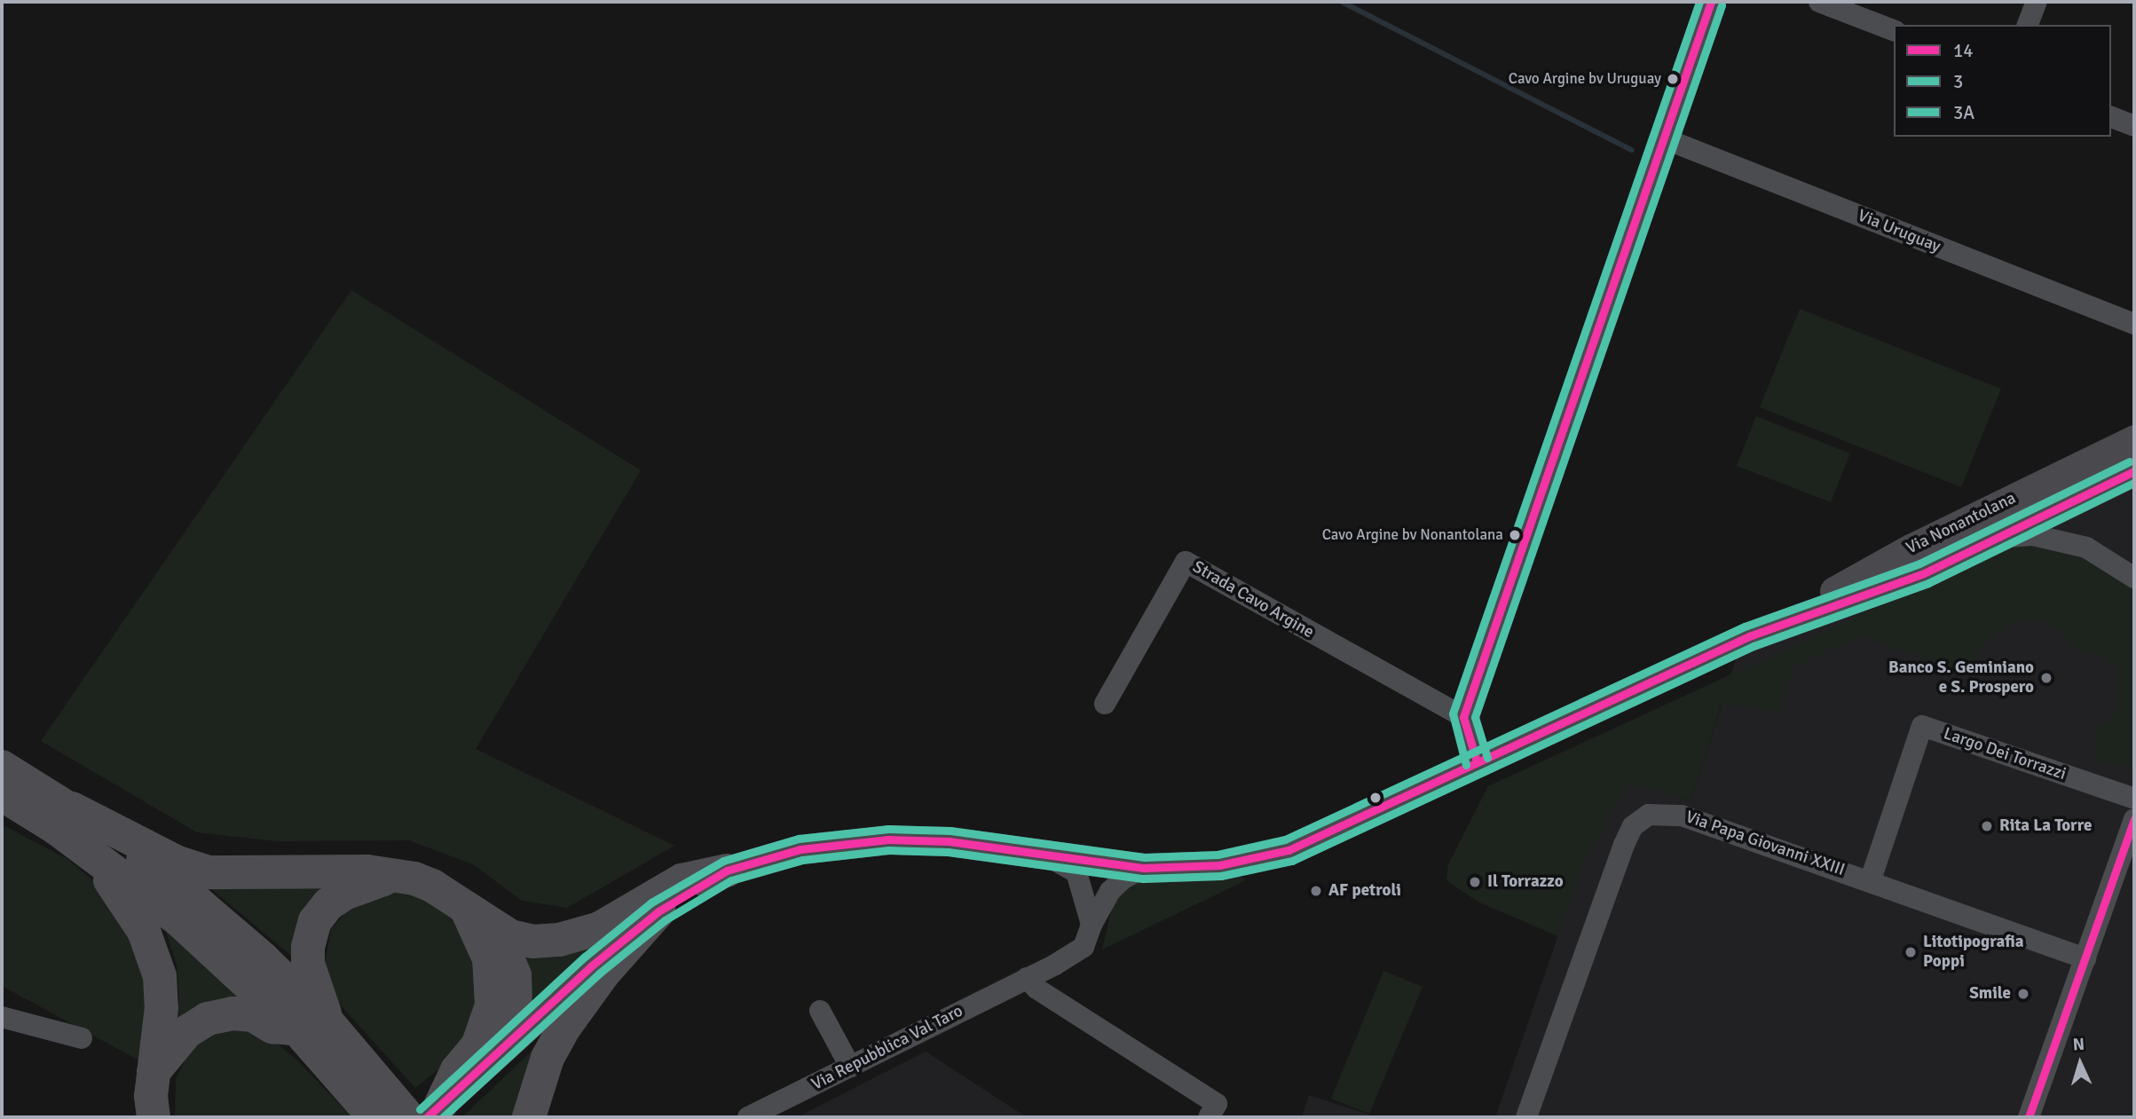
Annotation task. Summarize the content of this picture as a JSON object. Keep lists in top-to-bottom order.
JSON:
{
  "streets": {
    "main road": ["Via Nonantolana"],
    "street": [
      "Via Uruguay",
      "Strada Cavo Argine",
      "Largo Dei Torrazzi",
      "Via Papa Giovanni XXIII",
      "Via Repubblica Val Taro"
    ]
  },
  "crossings": [
    ["Via Nonantolana", "Via Repubblica Val Taro"],
    ["Largo Dei Torrazzi", "Via Papa Giovanni XXIII"]
  ],
  "places": [
    "Cavo Argine bv Uruguay",
    "Cavo Argine bv Nonantolana",
    "Banco S. Geminiano e S. Prospero",
    "Rita La Torre",
    "Il Torrazzo",
    "AF petroli",
    "Litotipografia Poppi",
    "Smile"
  ],
  "lines": ["transit line 14", "transit line 3A", "transit line 3"],
  "legend": ["14", "3", "3A"],
  "north": "top"
}
